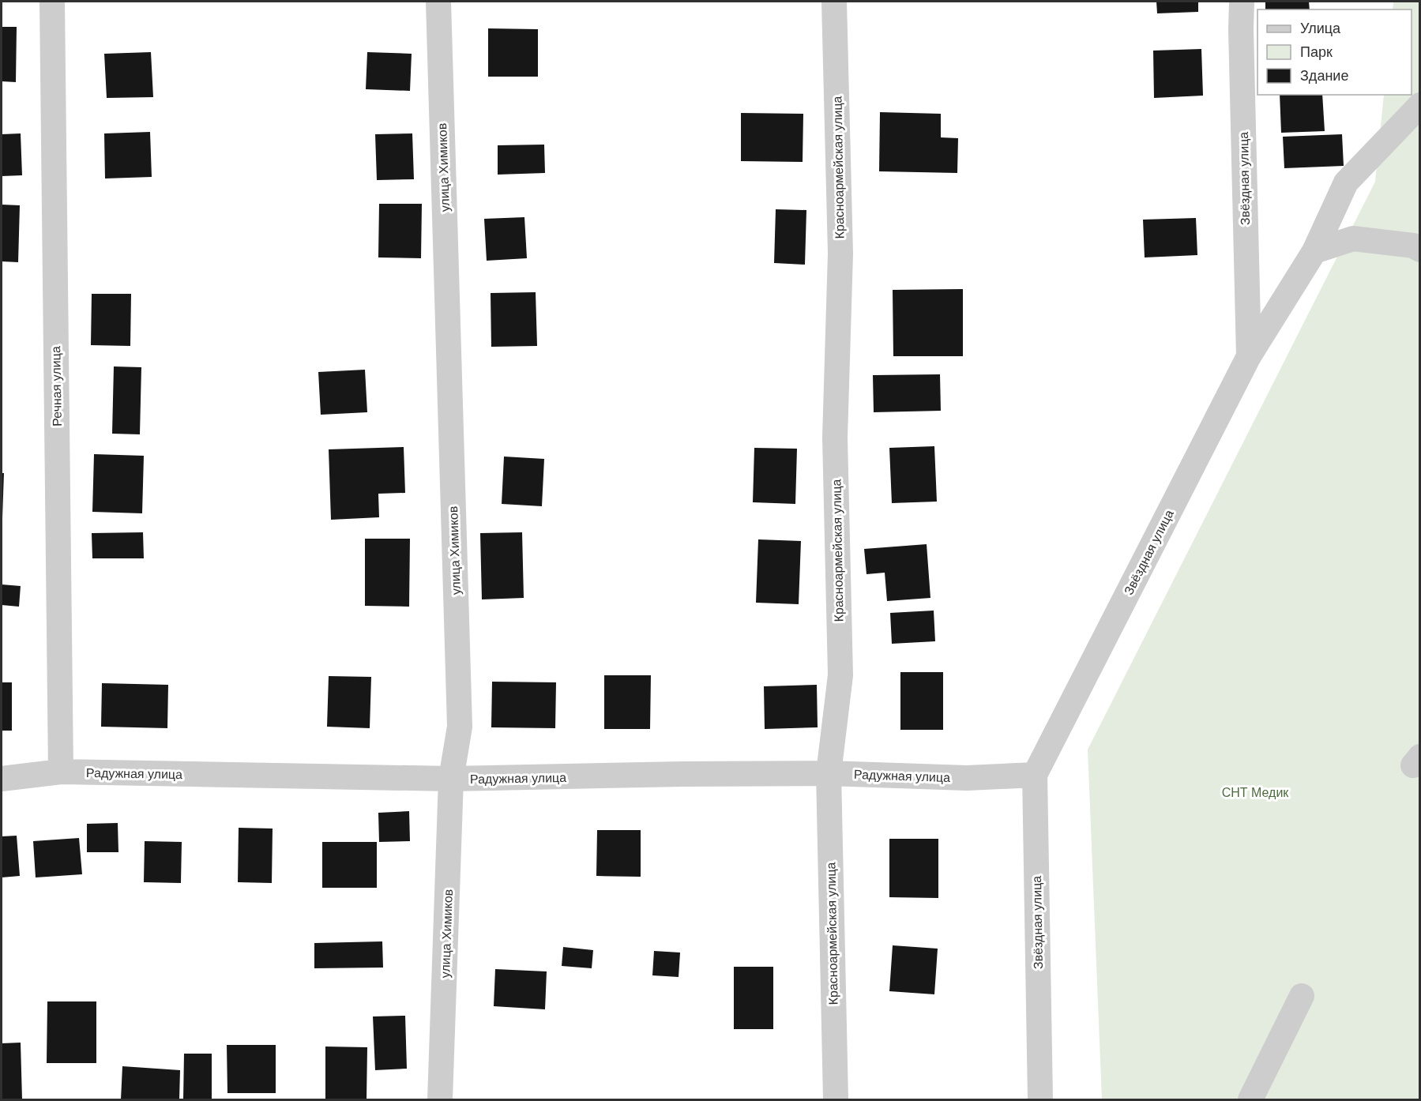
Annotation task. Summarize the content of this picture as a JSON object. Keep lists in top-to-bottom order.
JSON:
{
  "streets": {
    "street": [
      "улица Химиков",
      "Красноармейская улица",
      "Звёздная улица",
      "Речная улица",
      "Радужная улица"
    ]
  },
  "crossings": [
    ["улица Химиков", "Радужная улица"],
    ["Красноармейская улица", "Радужная улица"],
    ["Звёздная улица", "Радужная улица"],
    ["Речная улица", "Радужная улица"]
  ],
  "parks": ["СНТ Медик"],
  "legend": ["Улица", "Парк", "Здание"]
}
